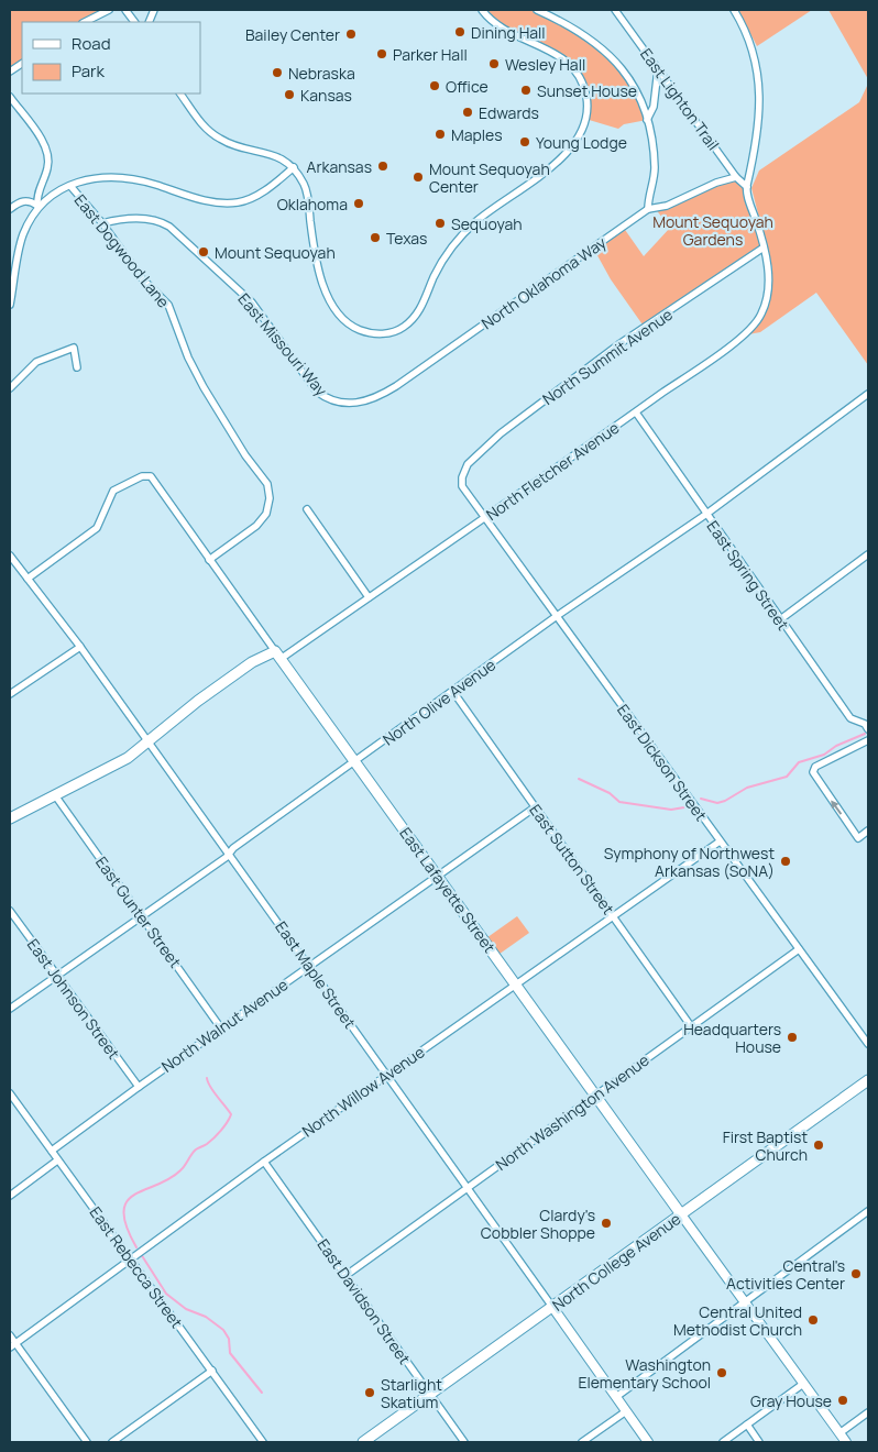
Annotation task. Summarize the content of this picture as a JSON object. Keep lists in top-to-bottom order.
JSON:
{
  "streets": {
    "main road": ["East Lafayette Street", "North College Avenue"],
    "street": [
      "East Lighton Trail",
      "East Dogwood Lane",
      "North Oklahoma Way",
      "East Missouri Way",
      "North Summit Avenue",
      "North Fletcher Avenue",
      "East Spring Street",
      "North Olive Avenue",
      "East Dickson Street",
      "East Sutton Street",
      "East Gunter Street",
      "East Maple Street",
      "East Johnson Street",
      "North Walnut Avenue",
      "North Willow Avenue",
      "North Washington Avenue",
      "East Rebecca Street",
      "East Davidson Street"
    ]
  },
  "crossings": [
    ["East Lighton Trail", "North Oklahoma Way"],
    ["East Lighton Trail", "North Fletcher Avenue"],
    ["East Dogwood Lane", "East Missouri Way"],
    ["East Dogwood Lane", "East Lafayette Street"],
    ["North Oklahoma Way", "East Missouri Way"],
    ["North Summit Avenue", "North Fletcher Avenue"],
    ["North Summit Avenue", "East Dickson Street"],
    ["North Fletcher Avenue", "East Spring Street"],
    ["North Fletcher Avenue", "East Dickson Street"],
    ["North Fletcher Avenue", "East Lafayette Street"],
    ["East Spring Street", "North Olive Avenue"],
    ["North Olive Avenue", "East Dickson Street"],
    ["North Olive Avenue", "East Sutton Street"],
    ["North Olive Avenue", "East Lafayette Street"],
    ["North Olive Avenue", "East Gunter Street"],
    ["North Olive Avenue", "East Maple Street"],
    ["North Olive Avenue", "East Johnson Street"],
    ["East Dickson Street", "North Willow Avenue"],
    ["East Dickson Street", "North Washington Avenue"],
    ["East Sutton Street", "North Walnut Avenue"],
    ["East Sutton Street", "North Willow Avenue"],
    ["East Sutton Street", "North Washington Avenue"],
    ["East Lafayette Street", "East Maple Street"],
    ["East Lafayette Street", "North Walnut Avenue"],
    ["East Lafayette Street", "North Willow Avenue"],
    ["East Lafayette Street", "North Washington Avenue"],
    ["East Lafayette Street", "North College Avenue"],
    ["East Gunter Street", "North Walnut Avenue"],
    ["East Maple Street", "North Walnut Avenue"],
    ["East Maple Street", "North Willow Avenue"],
    ["East Maple Street", "North Washington Avenue"],
    ["East Maple Street", "North College Avenue"],
    ["East Johnson Street", "North Walnut Avenue"],
    ["North Walnut Avenue", "East Rebecca Street"],
    ["North Willow Avenue", "East Rebecca Street"],
    ["North Willow Avenue", "East Davidson Street"],
    ["North Washington Avenue", "East Davidson Street"],
    ["North College Avenue", "East Davidson Street"]
  ],
  "parks": ["Mount Sequoyah Gardens"],
  "places": [
    "Dining Hall",
    "Bailey Center",
    "Parker Hall",
    "Wesley Hall",
    "Nebraska",
    "Office",
    "Sunset House",
    "Kansas",
    "Edwards",
    "Maples",
    "Young Lodge",
    "Arkansas",
    "Mount Sequoyah Center",
    "Oklahoma",
    "Sequoyah",
    "Texas",
    "Mount Sequoyah",
    "Symphony of Northwest Arkansas (SoNA)",
    "Headquarters House",
    "First Baptist Church",
    "Clardy's Cobbler Shoppe",
    "Central's Activities Center",
    "Central United Methodist Church",
    "Washington Elementary School",
    "Starlight Skatium",
    "Gray House"
  ],
  "legend": ["Road", "Park"]
}
